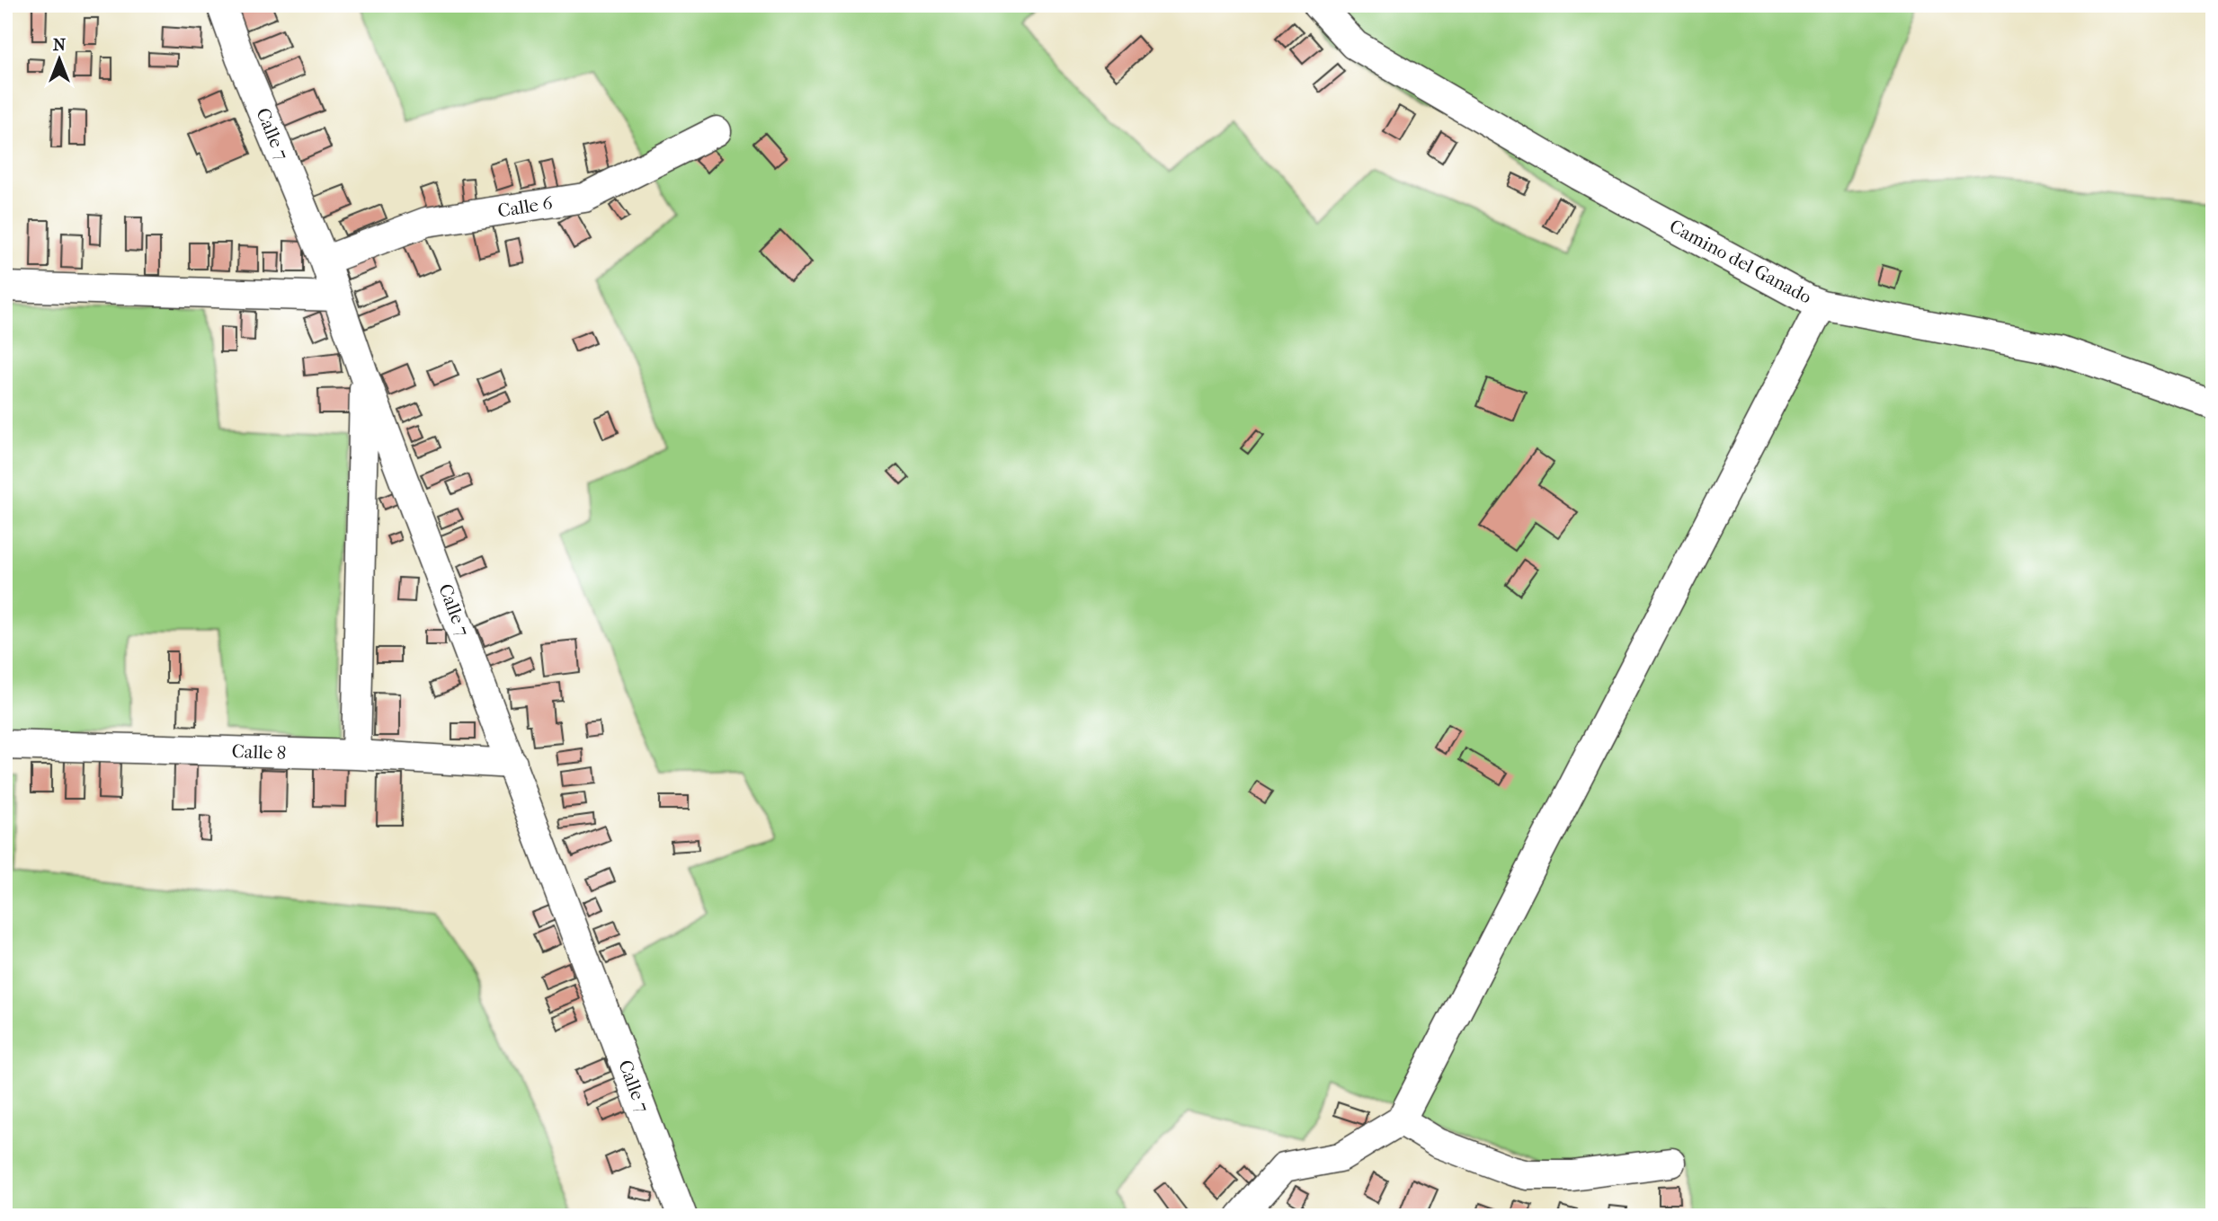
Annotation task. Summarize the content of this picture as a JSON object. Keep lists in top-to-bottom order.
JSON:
{
  "streets": {
    "street": [
      "Calle 7",
      "Calle 6",
      "Camino del Ganado",
      "Calle 8"
    ]
  },
  "crossings": [
    ["Calle 7", "Calle 6"],
    ["Calle 7", "Calle 8"]
  ],
  "north": "top"
}
